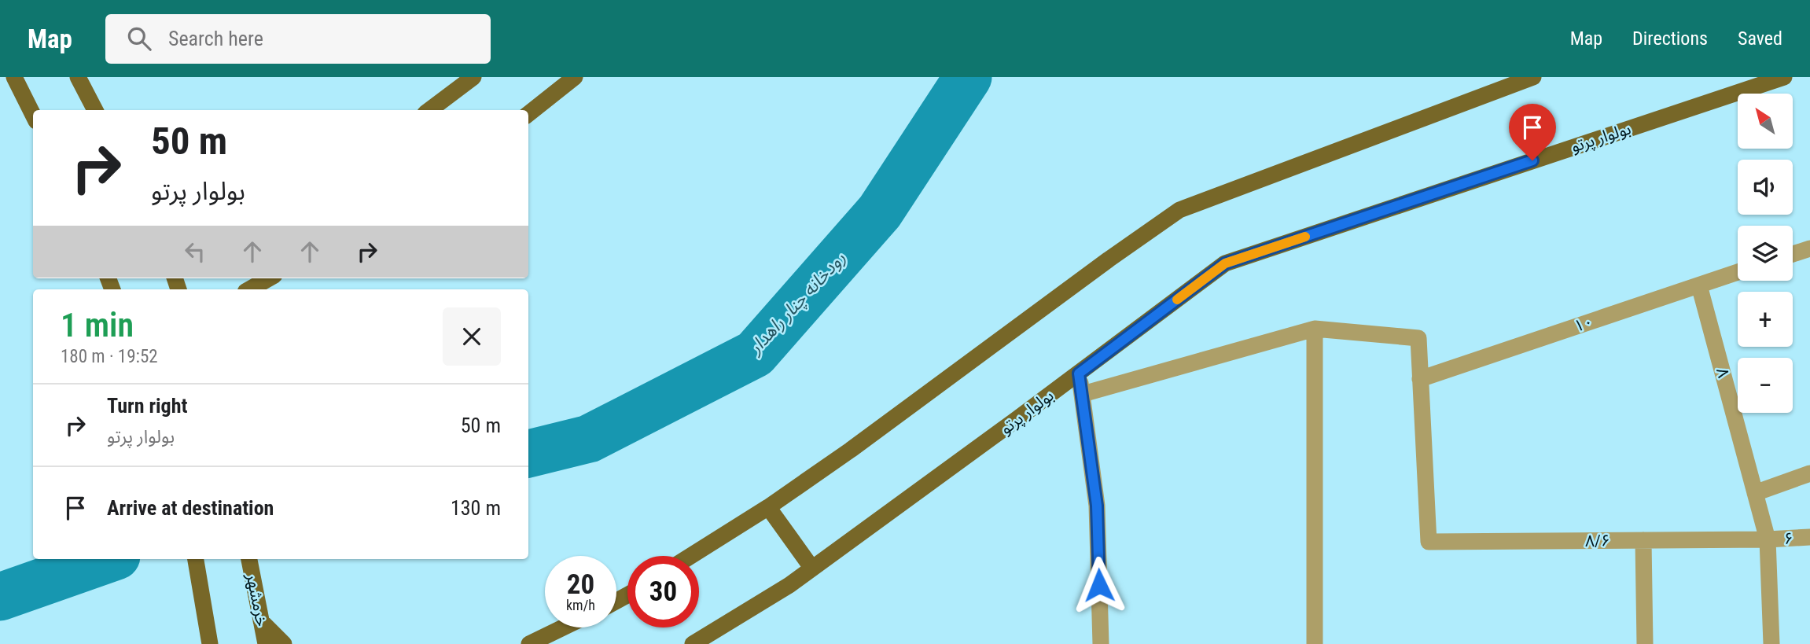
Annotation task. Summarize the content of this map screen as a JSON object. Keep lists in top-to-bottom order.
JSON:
{
  "streets": {
    "main road": ["بولوار پرتو", "خرمشهر"],
    "street": [
      "۱۰",
      "۸",
      "۶",
      "۸/۶"
    ]
  },
  "crossings": [
    ["۱۰", "۸"],
    ["۱۰", "۸/۶"],
    ["۸", "۶"],
    ["۸", "۸/۶"],
    ["۶", "۸/۶"]
  ],
  "water": ["رودخانه چنار راهدار"],
  "north": "top left",
  "page": {
    "header": "Map",
    "search": "Search here",
    "nav": ["Map", "Directions", "Saved"],
    "map_buttons": ["+", "−"],
    "turn": ["50 m", "بولوار پرتو"],
    "heading": ["1 min", "180 m · 19:52"],
    "list": [
      {
        "name": "Turn right",
        "note": "بولوار پرتو",
        "value": "50 m"
      },
      {
        "name": "Arrive at destination",
        "value": "130 m"
      }
    ],
    "speed": "20 km/h",
    "limit": "30"
  }
}
